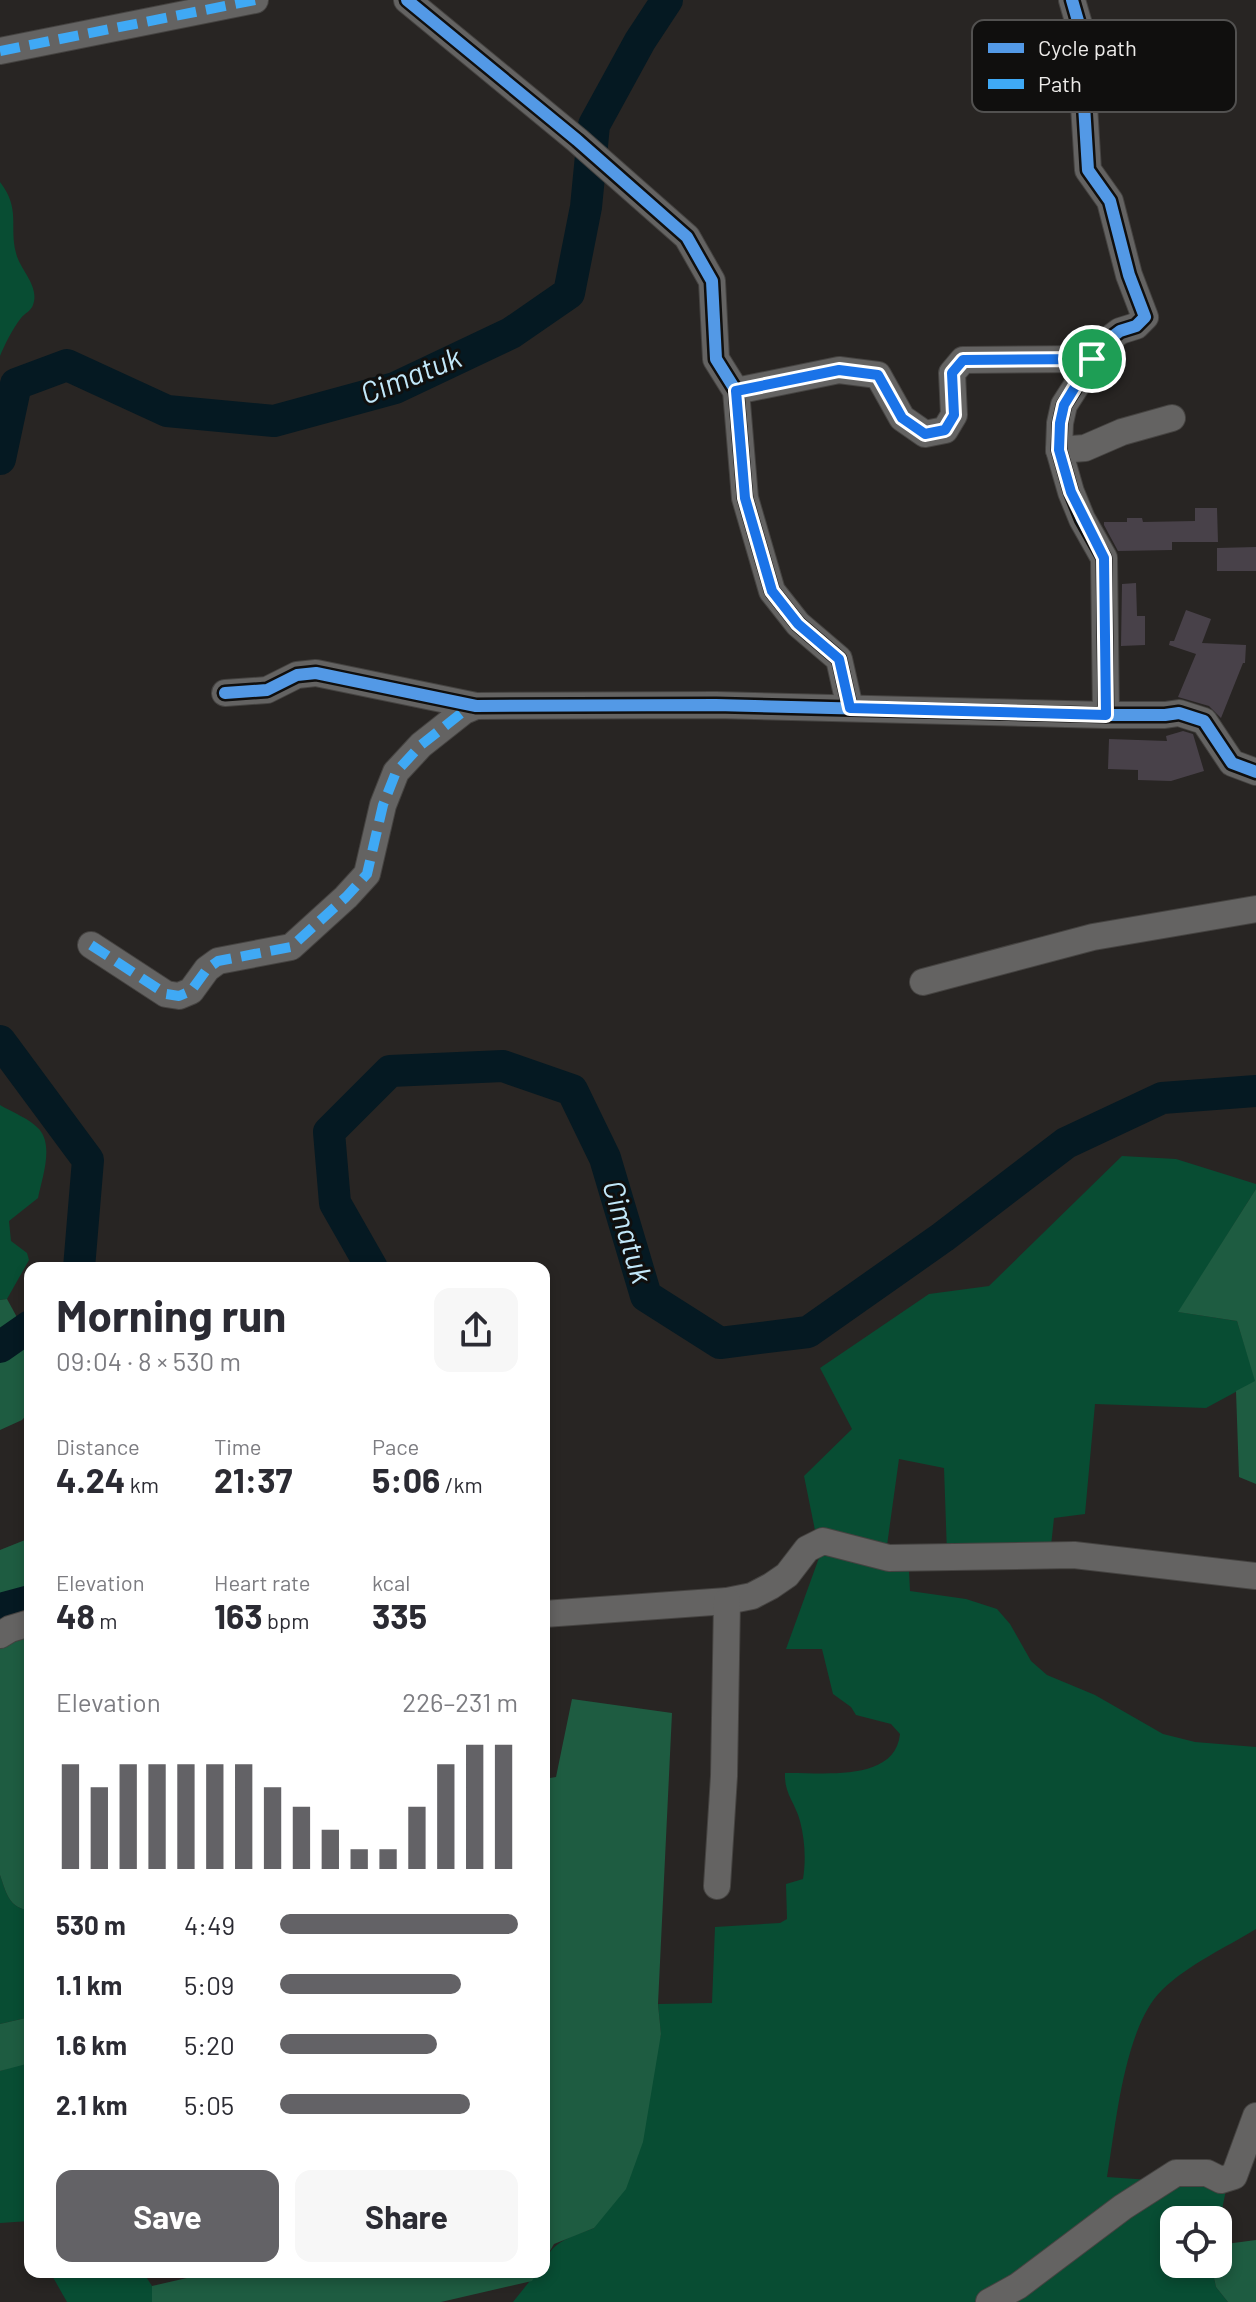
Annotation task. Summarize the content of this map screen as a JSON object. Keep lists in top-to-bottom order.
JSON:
{
  "water": ["Cimatuk"],
  "legend": ["Cycle path", "Path"],
  "page": {
    "heading": ["Morning run", "09:04 · 8 × 530 m"],
    "stats": [
      ["Distance", "4.24 km"],
      ["Time", "21:37"],
      ["Pace", "5:06 /km"],
      ["Elevation", "48 m"],
      ["Heart rate", "163 bpm"],
      ["kcal", "335"]
    ],
    "chart": ["Elevation", "226–231 m"],
    "list": [
      {
        "name": "530 m",
        "note": "4:49"
      },
      {
        "name": "1.1 km",
        "note": "5:09"
      },
      {
        "name": "1.6 km",
        "note": "5:20"
      },
      {
        "name": "2.1 km",
        "note": "5:05"
      }
    ],
    "buttons": ["Save", "Share"]
  }
}
